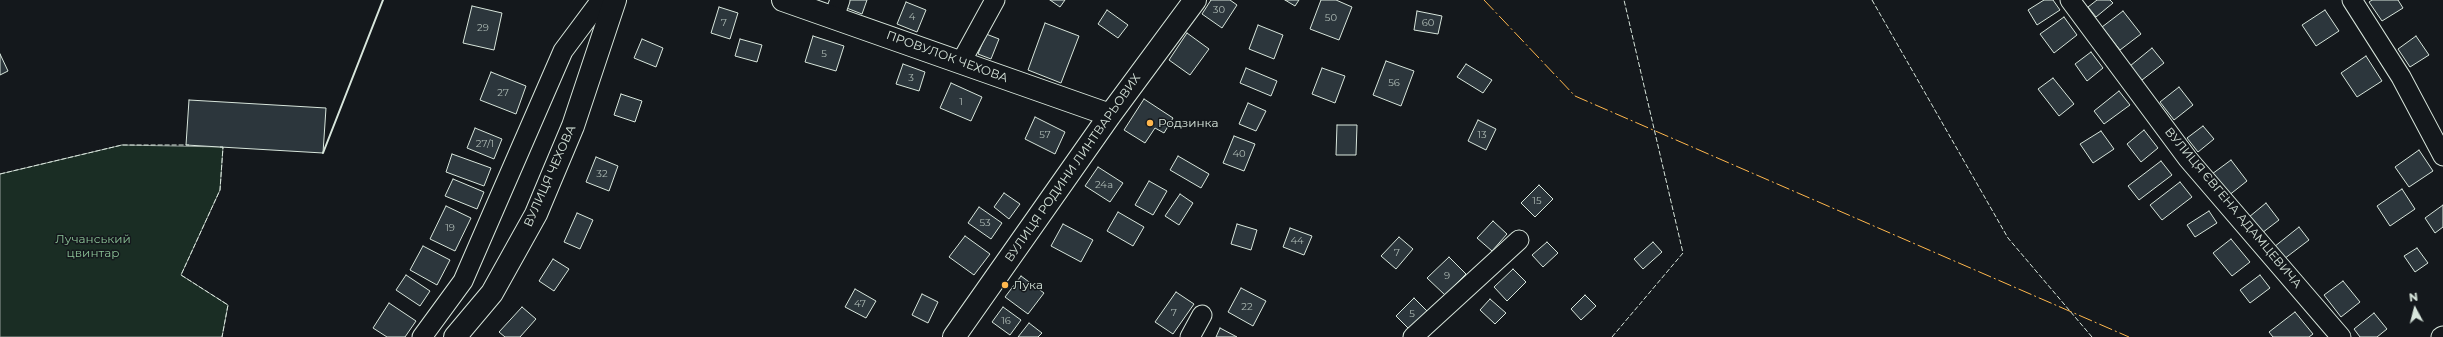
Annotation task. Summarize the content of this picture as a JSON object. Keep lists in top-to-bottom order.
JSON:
{
  "streets": {
    "main road": ["ПРОВУЛОК ЧЕХОВА", "ВУЛИЦЯ РОДИНИ ЛИНТВАРЬОВИХ", "ВУЛИЦЯ ЧЕХОВА"],
    "street": ["ВУЛИЦЯ ЄВГЕНА АДАМЦЕВИЧА"]
  },
  "crossings": [
    ["ПРОВУЛОК ЧЕХОВА", "ВУЛИЦЯ РОДИНИ ЛИНТВАРЬОВИХ"]
  ],
  "parks": ["Лучанський цвинтар"],
  "places": ["Родзинка", "Лука"],
  "house_numbers": [
    "30",
    "4",
    "50",
    "7",
    "60",
    "29",
    "5",
    "3",
    "56",
    "27",
    "1",
    "57",
    "13",
    "27/1",
    "40",
    "32",
    "24а",
    "15",
    "53",
    "19",
    "44",
    "7",
    "9",
    "47",
    "22",
    "7",
    "5",
    "16"
  ],
  "north": "top"
}
